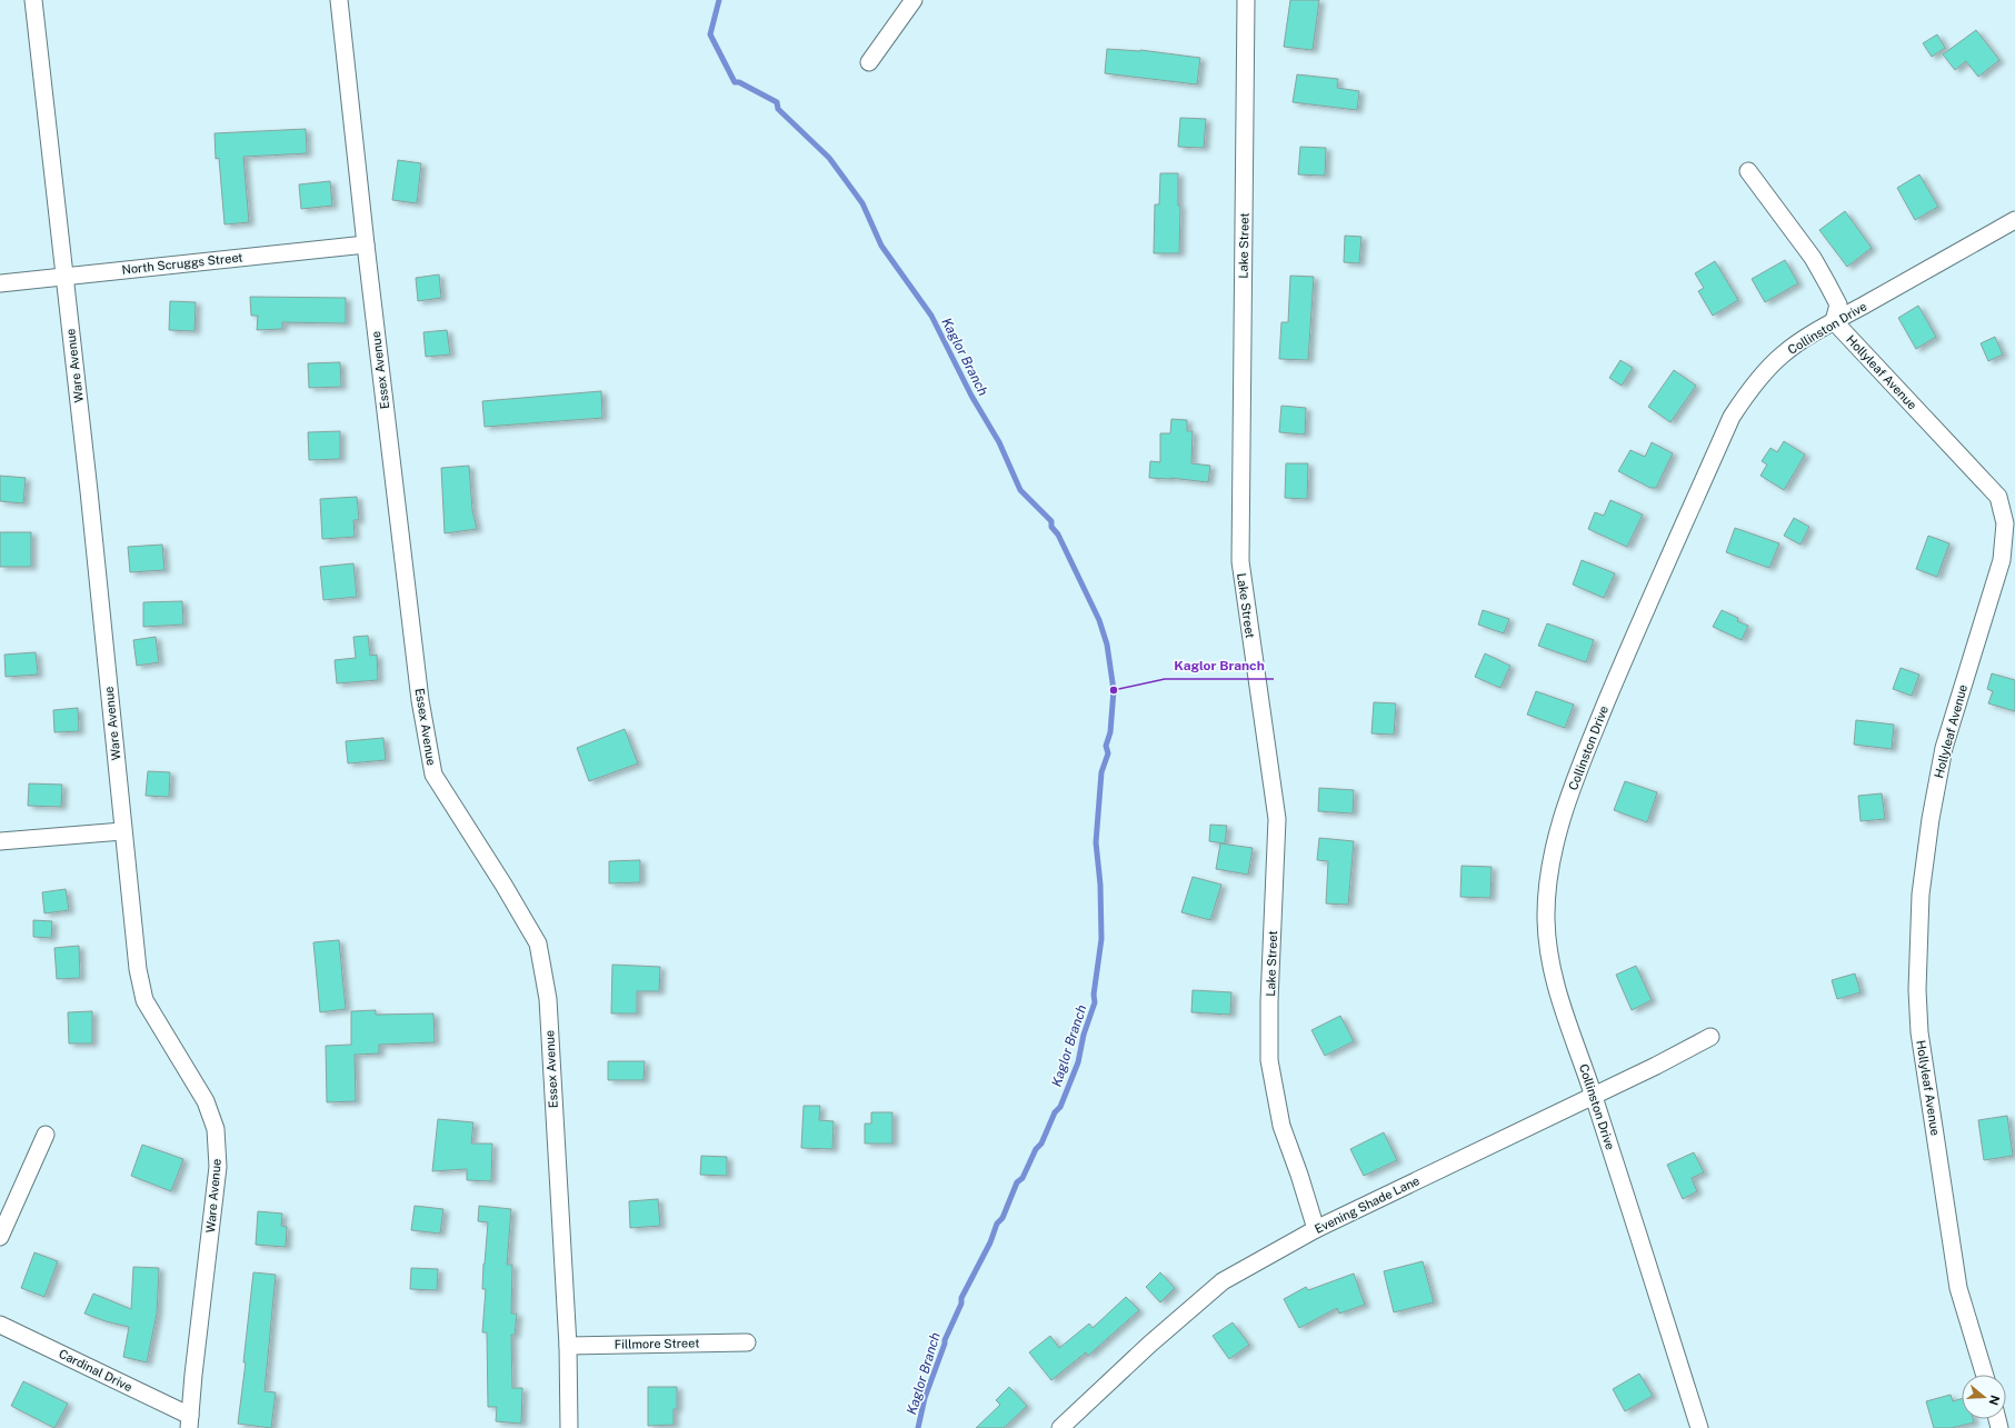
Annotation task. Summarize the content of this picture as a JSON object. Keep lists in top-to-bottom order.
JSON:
{
  "streets": {
    "street": [
      "Lake Street",
      "North Scruggs Street",
      "Collinston Drive",
      "Ware Avenue",
      "Essex Avenue",
      "Hollyleaf Avenue",
      "Evening Shade Lane",
      "Fillmore Street",
      "Cardinal Drive"
    ]
  },
  "crossings": [
    ["Lake Street", "Evening Shade Lane"],
    ["North Scruggs Street", "Ware Avenue"],
    ["North Scruggs Street", "Essex Avenue"],
    ["Collinston Drive", "Hollyleaf Avenue"],
    ["Collinston Drive", "Evening Shade Lane"],
    ["Ware Avenue", "Cardinal Drive"],
    ["Essex Avenue", "Fillmore Street"]
  ],
  "water": ["Kaglor Branch"],
  "places": ["Kaglor Branch"],
  "north": "right"
}
